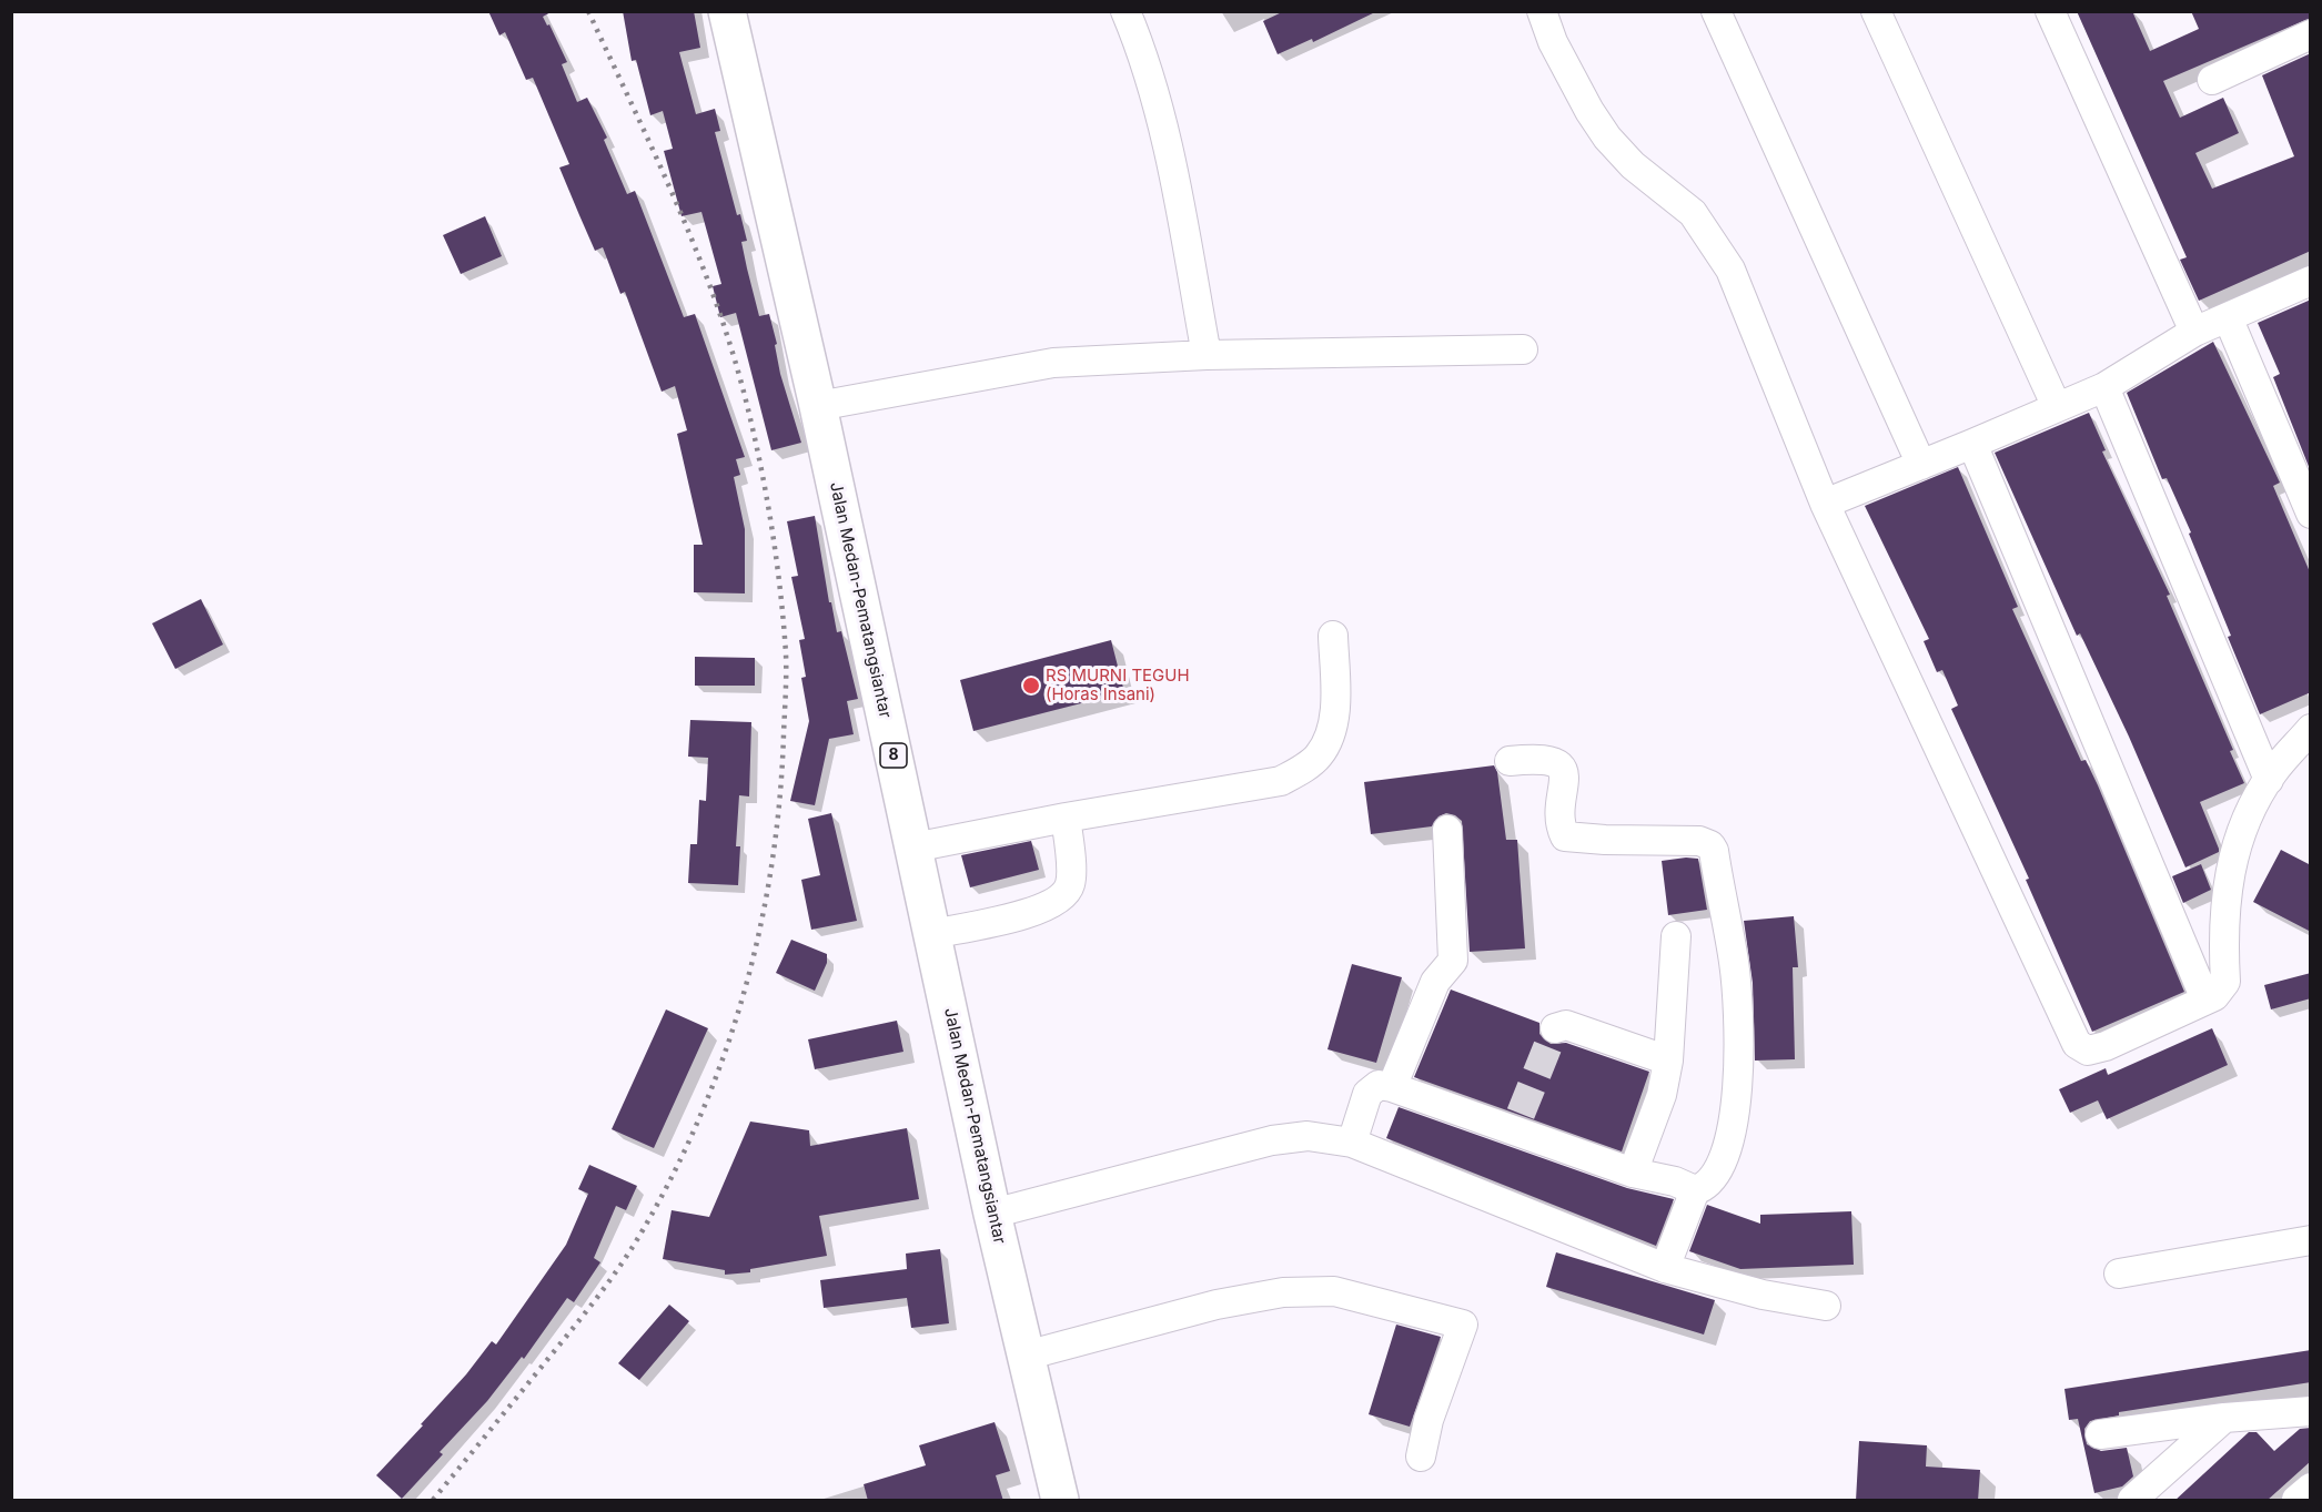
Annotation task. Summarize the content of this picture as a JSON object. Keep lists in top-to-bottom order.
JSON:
{
  "streets": {
    "highway": ["Jalan Medan-Pematangsiantar", "8"]
  },
  "places": ["RS MURNI TEGUH (Horas Insani)"]
}
